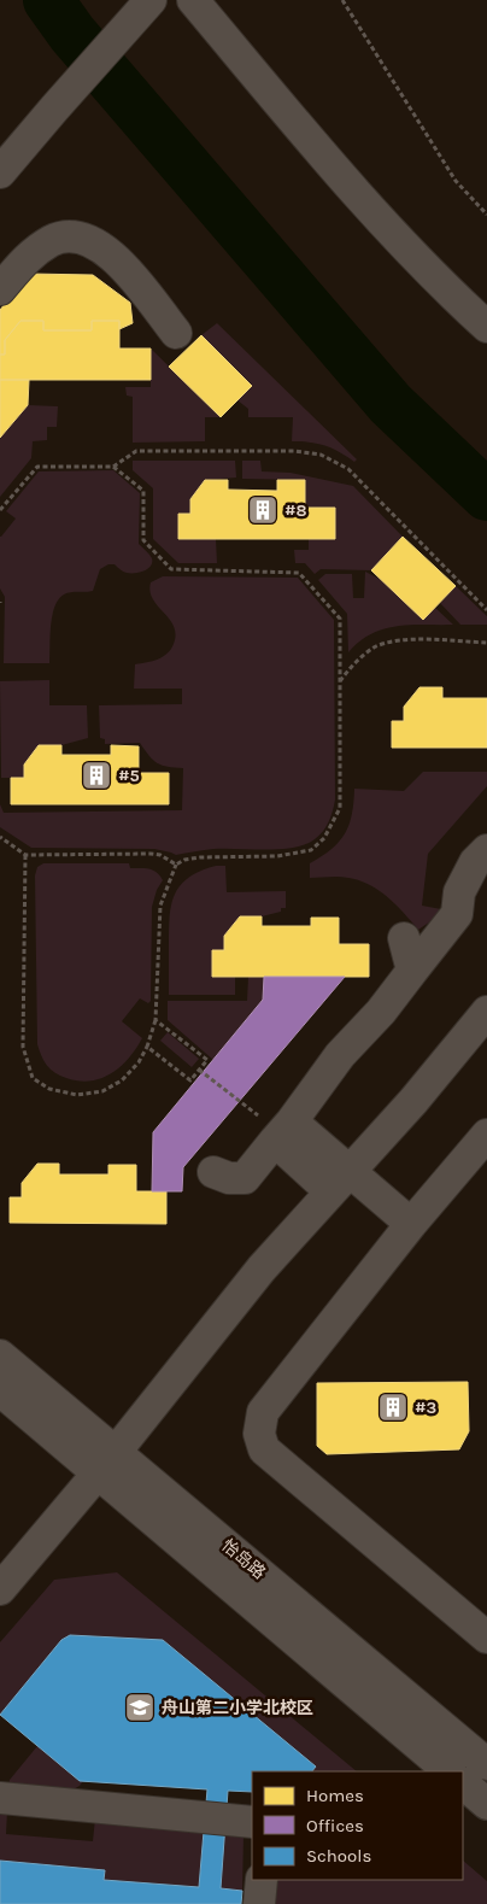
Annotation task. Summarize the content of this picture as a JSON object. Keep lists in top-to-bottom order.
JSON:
{
  "streets": {
    "street": ["怡岛路"]
  },
  "places": {
    "building": ["#8", "#5", "#3"],
    "school or university": ["舟山第二小学北校区"]
  },
  "legend": ["Homes", "Offices", "Schools"]
}
